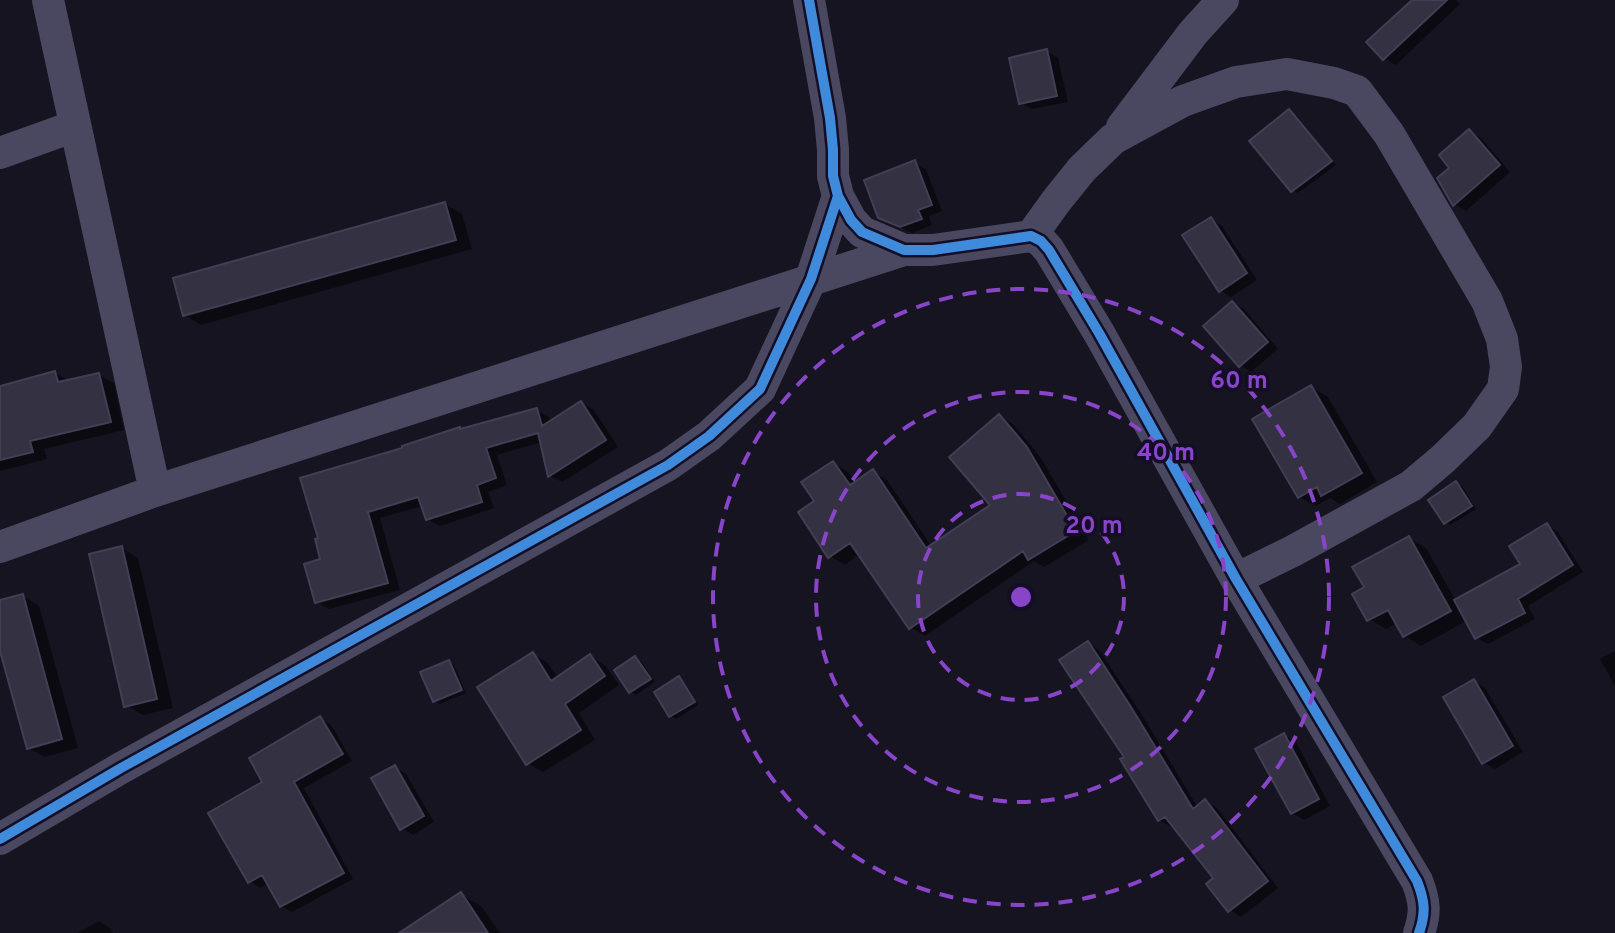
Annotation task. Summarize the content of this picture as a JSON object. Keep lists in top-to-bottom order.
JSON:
{
  "rings": ["60 m", "40 m", "20 m"]
}
